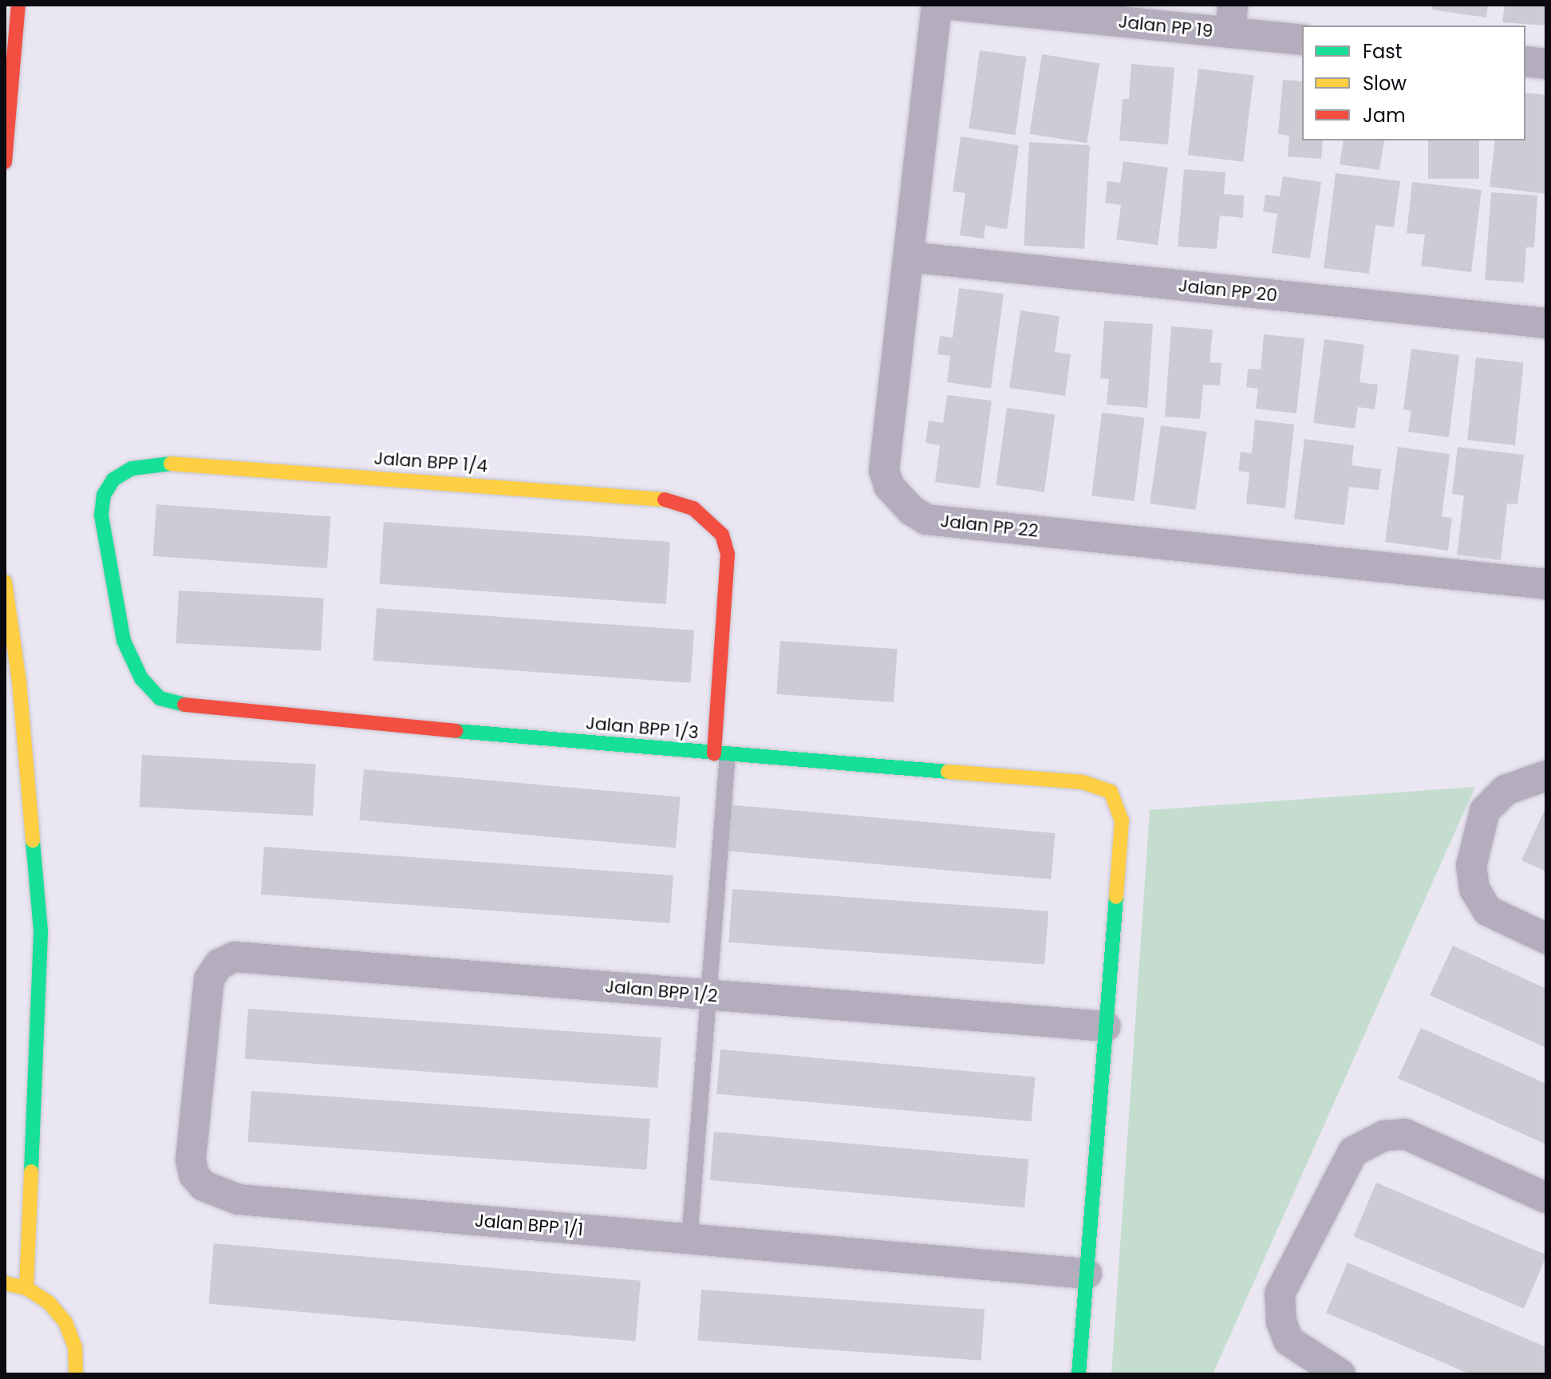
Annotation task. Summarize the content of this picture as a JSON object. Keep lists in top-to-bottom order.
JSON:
{
  "streets": {
    "street": [
      "Jalan PP 19",
      "Jalan PP 20",
      "Jalan BPP 1/4",
      "Jalan PP 22",
      "Jalan BPP 1/3",
      "Jalan BPP 1/2",
      "Jalan BPP 1/1"
    ]
  },
  "crossings": [
    ["Jalan PP 20", "Jalan PP 22"],
    ["Jalan BPP 1/4", "Jalan BPP 1/3"],
    ["Jalan BPP 1/3", "Jalan BPP 1/2"],
    ["Jalan BPP 1/2", "Jalan BPP 1/1"]
  ],
  "legend": ["Fast", "Slow", "Jam"]
}
